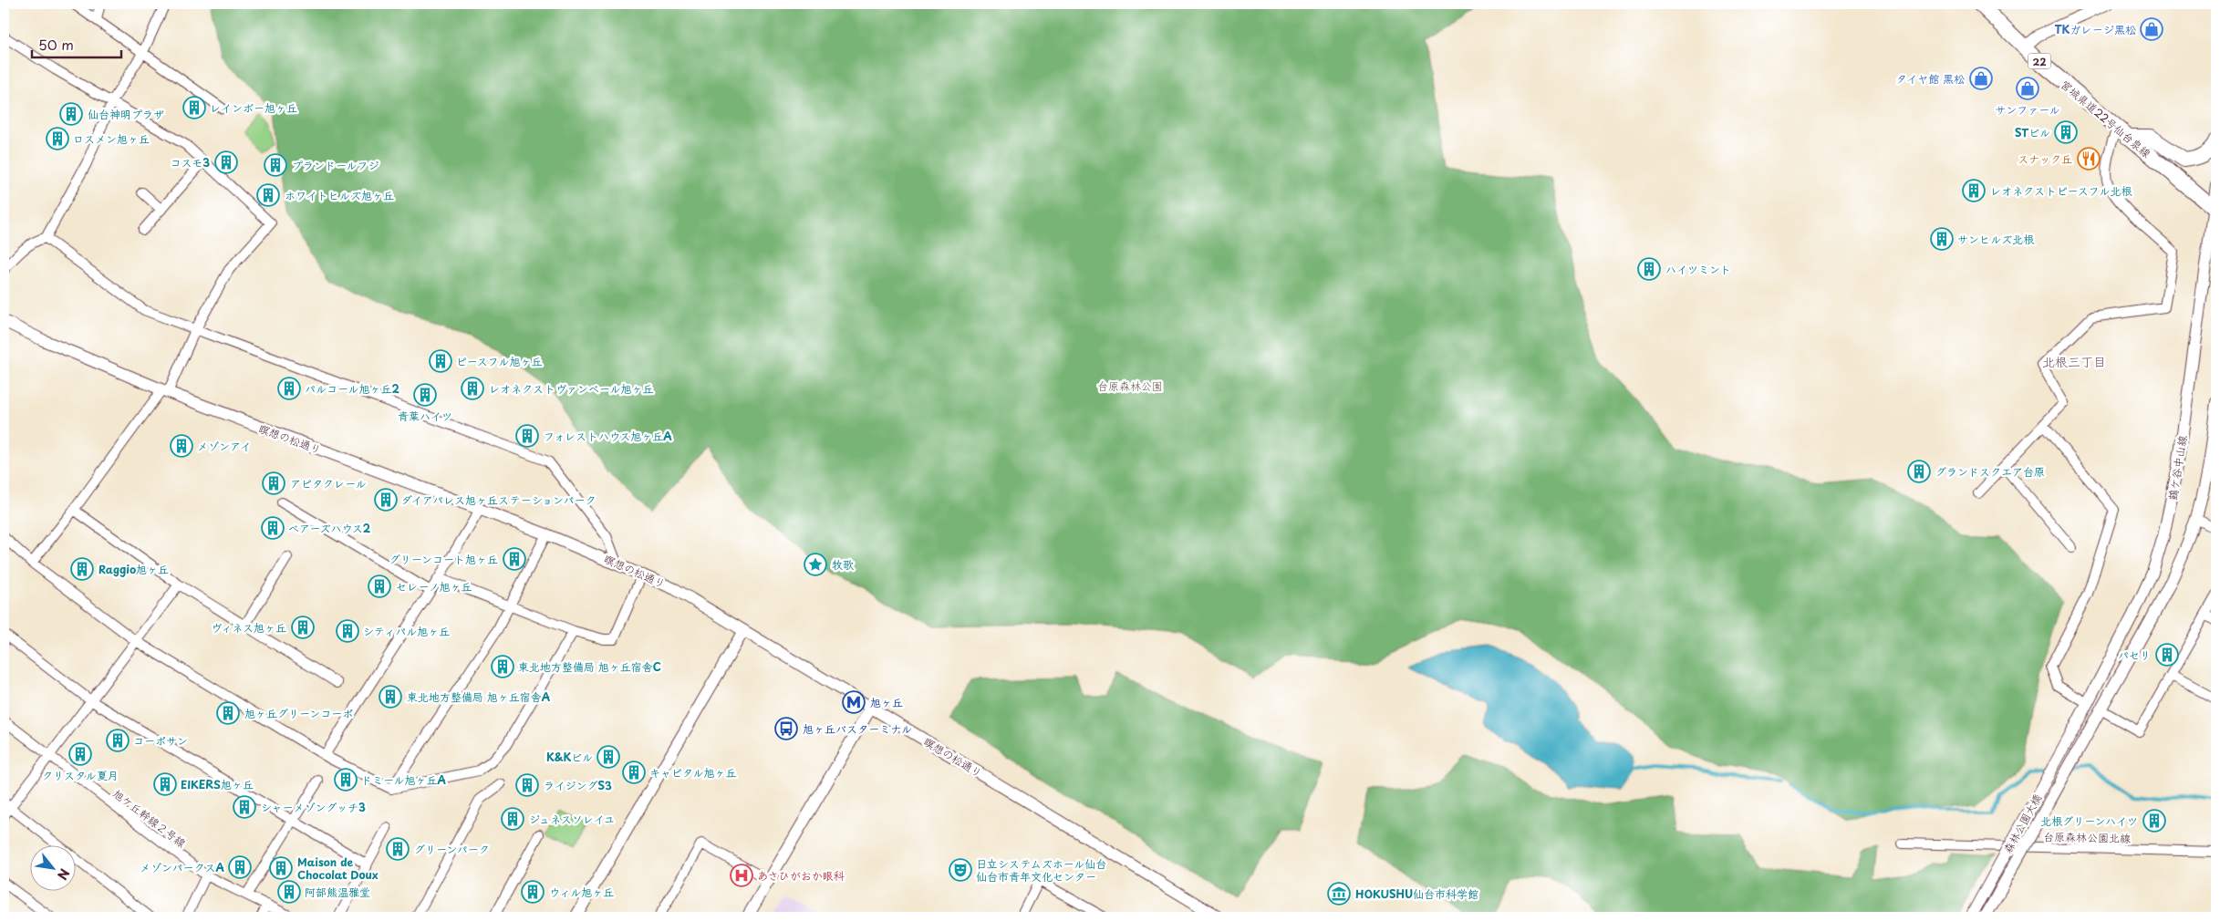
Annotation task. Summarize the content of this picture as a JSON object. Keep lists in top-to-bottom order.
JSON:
{
  "streets": {
    "main road": ["22", "宮城県道22号仙台泉線"],
    "street": [
      "瞑想の松通り",
      "鶴ケ谷中山線",
      "旭ケ丘幹線２号線",
      "森林公園大橋",
      "台原森林公園北線"
    ]
  },
  "crossings": [
    ["宮城県道22号仙台泉線", "鶴ケ谷中山線"],
    ["鶴ケ谷中山線", "森林公園大橋"]
  ],
  "districts": ["北根三丁目"],
  "parks": ["台原森林公園"],
  "places": {
    "shop": ["TKガレージ黒松", "タイヤ館 黒松", "サンファール"],
    "building": [
      "レインボー旭ヶ丘",
      "仙台神明プラザ",
      "STビル",
      "ロスメン旭ヶ丘",
      "コスモ3",
      "プランドールフジ",
      "レオネクストピースフル北根",
      "ホワイトヒルズ旭ヶ丘",
      "サンヒルズ北根",
      "ハイツミント",
      "ピースフル旭ヶ丘",
      "パルコール旭ヶ丘2",
      "レオネクストヴァンベール旭ヶ丘",
      "青葉ハイツ",
      "フォレストハウス旭ヶ丘A",
      "メゾンアイ",
      "グランドスクエア台原",
      "アピタクレール",
      "ダイアパレス旭ヶ丘ステーションパーク",
      "ベアーズハウス2",
      "グリーンコート旭ヶ丘",
      "Raggio旭ヶ丘",
      "セレーノ旭ヶ丘",
      "ヴィネス旭ヶ丘",
      "シティパル旭ヶ丘",
      "パセリ",
      "東北地方整備局 旭ヶ丘宿舎C",
      "東北地方整備局 旭ヶ丘宿舎A",
      "旭ヶ丘グリーンコーポ",
      "コーポサン",
      "クリスタル夏月",
      "K&Kビル",
      "キャピタル旭ヶ丘",
      "ドミール旭ヶ丘A",
      "EIKERS旭ヶ丘",
      "ライジングS3",
      "シャーメゾングッチ3",
      "ジュネスソレイユ",
      "北根グリーンハイツ",
      "グリーンパーク",
      "メゾンパークスA",
      "Maison de Chocolat Doux",
      "阿部熊温雅堂",
      "ウィル旭ヶ丘"
    ],
    "restaurant": ["スナック丘"],
    "place": ["牧歌"],
    "metro station": ["旭ヶ丘"],
    "bus stop": ["旭ヶ丘バスターミナル"],
    "theatre": ["日立システムズホール仙台 仙台市青年文化センター"],
    "hospital": ["あさひがおか眼科"],
    "museum": ["HOKUSHU仙台市科学館"]
  },
  "scale_bar": "50 m",
  "north": "bottom right"
}
